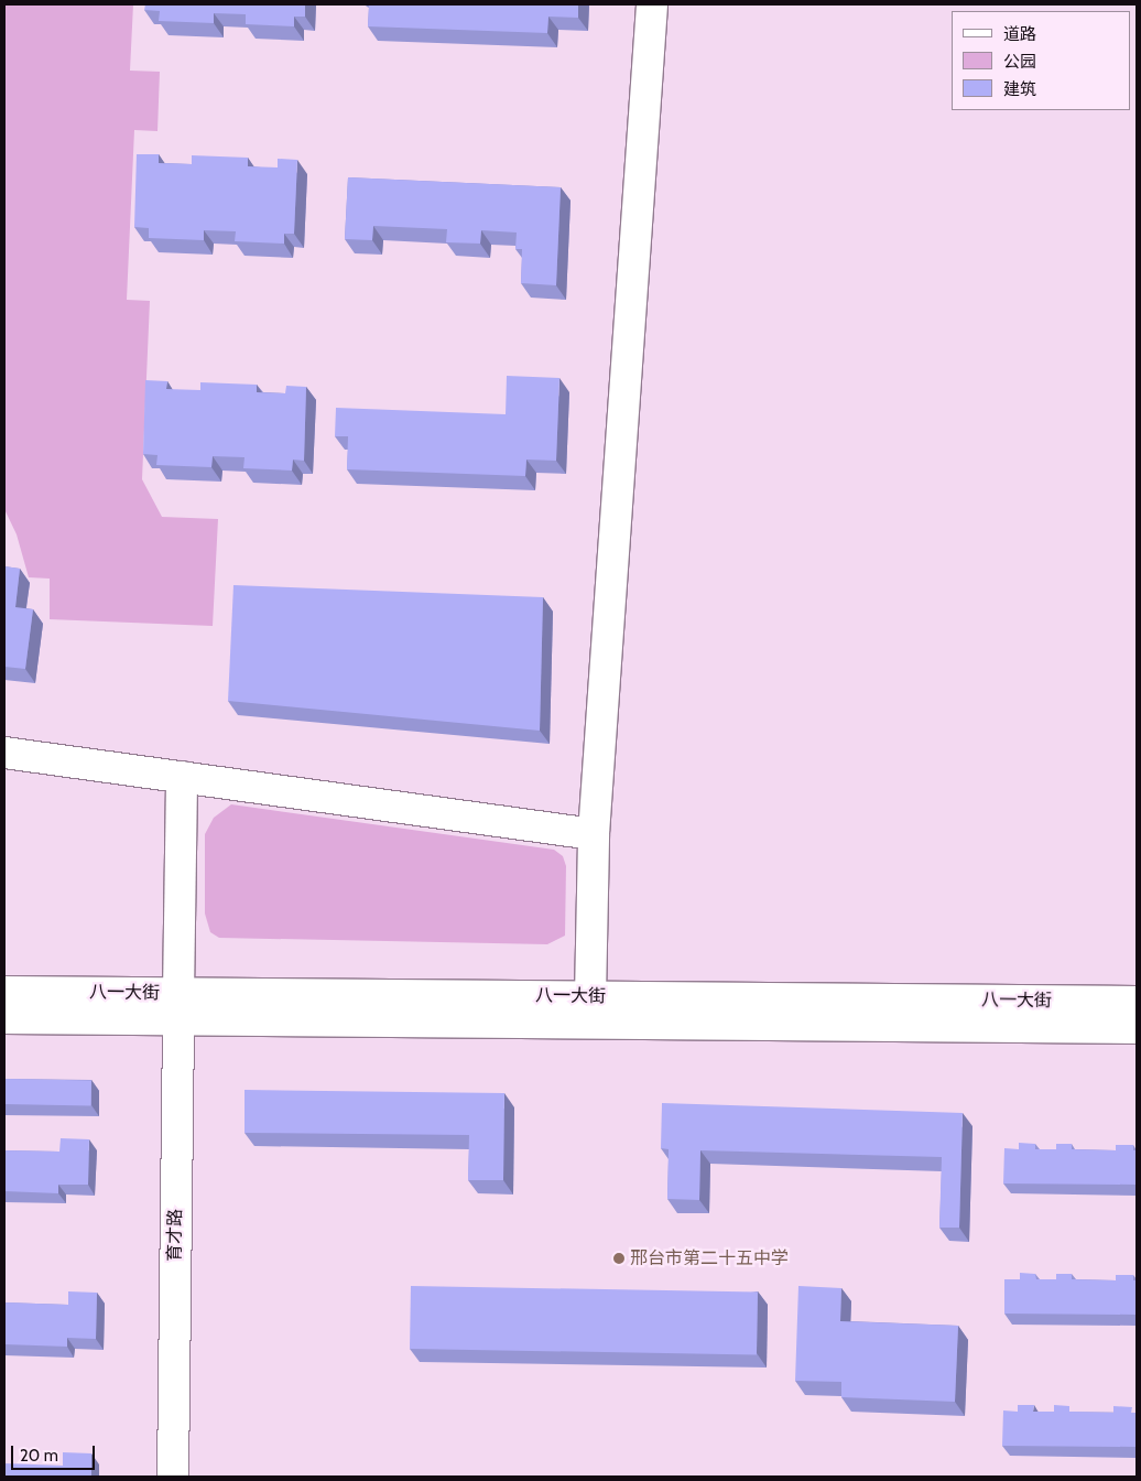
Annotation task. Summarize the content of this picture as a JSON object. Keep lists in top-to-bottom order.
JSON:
{
  "streets": {
    "street": ["八一大街", "育才路"]
  },
  "crossings": [
    ["八一大街", "育才路"]
  ],
  "places": ["邢台市第二十五中学"],
  "legend": ["道路", "公园", "建筑"],
  "scale_bar": "20 m"
}
